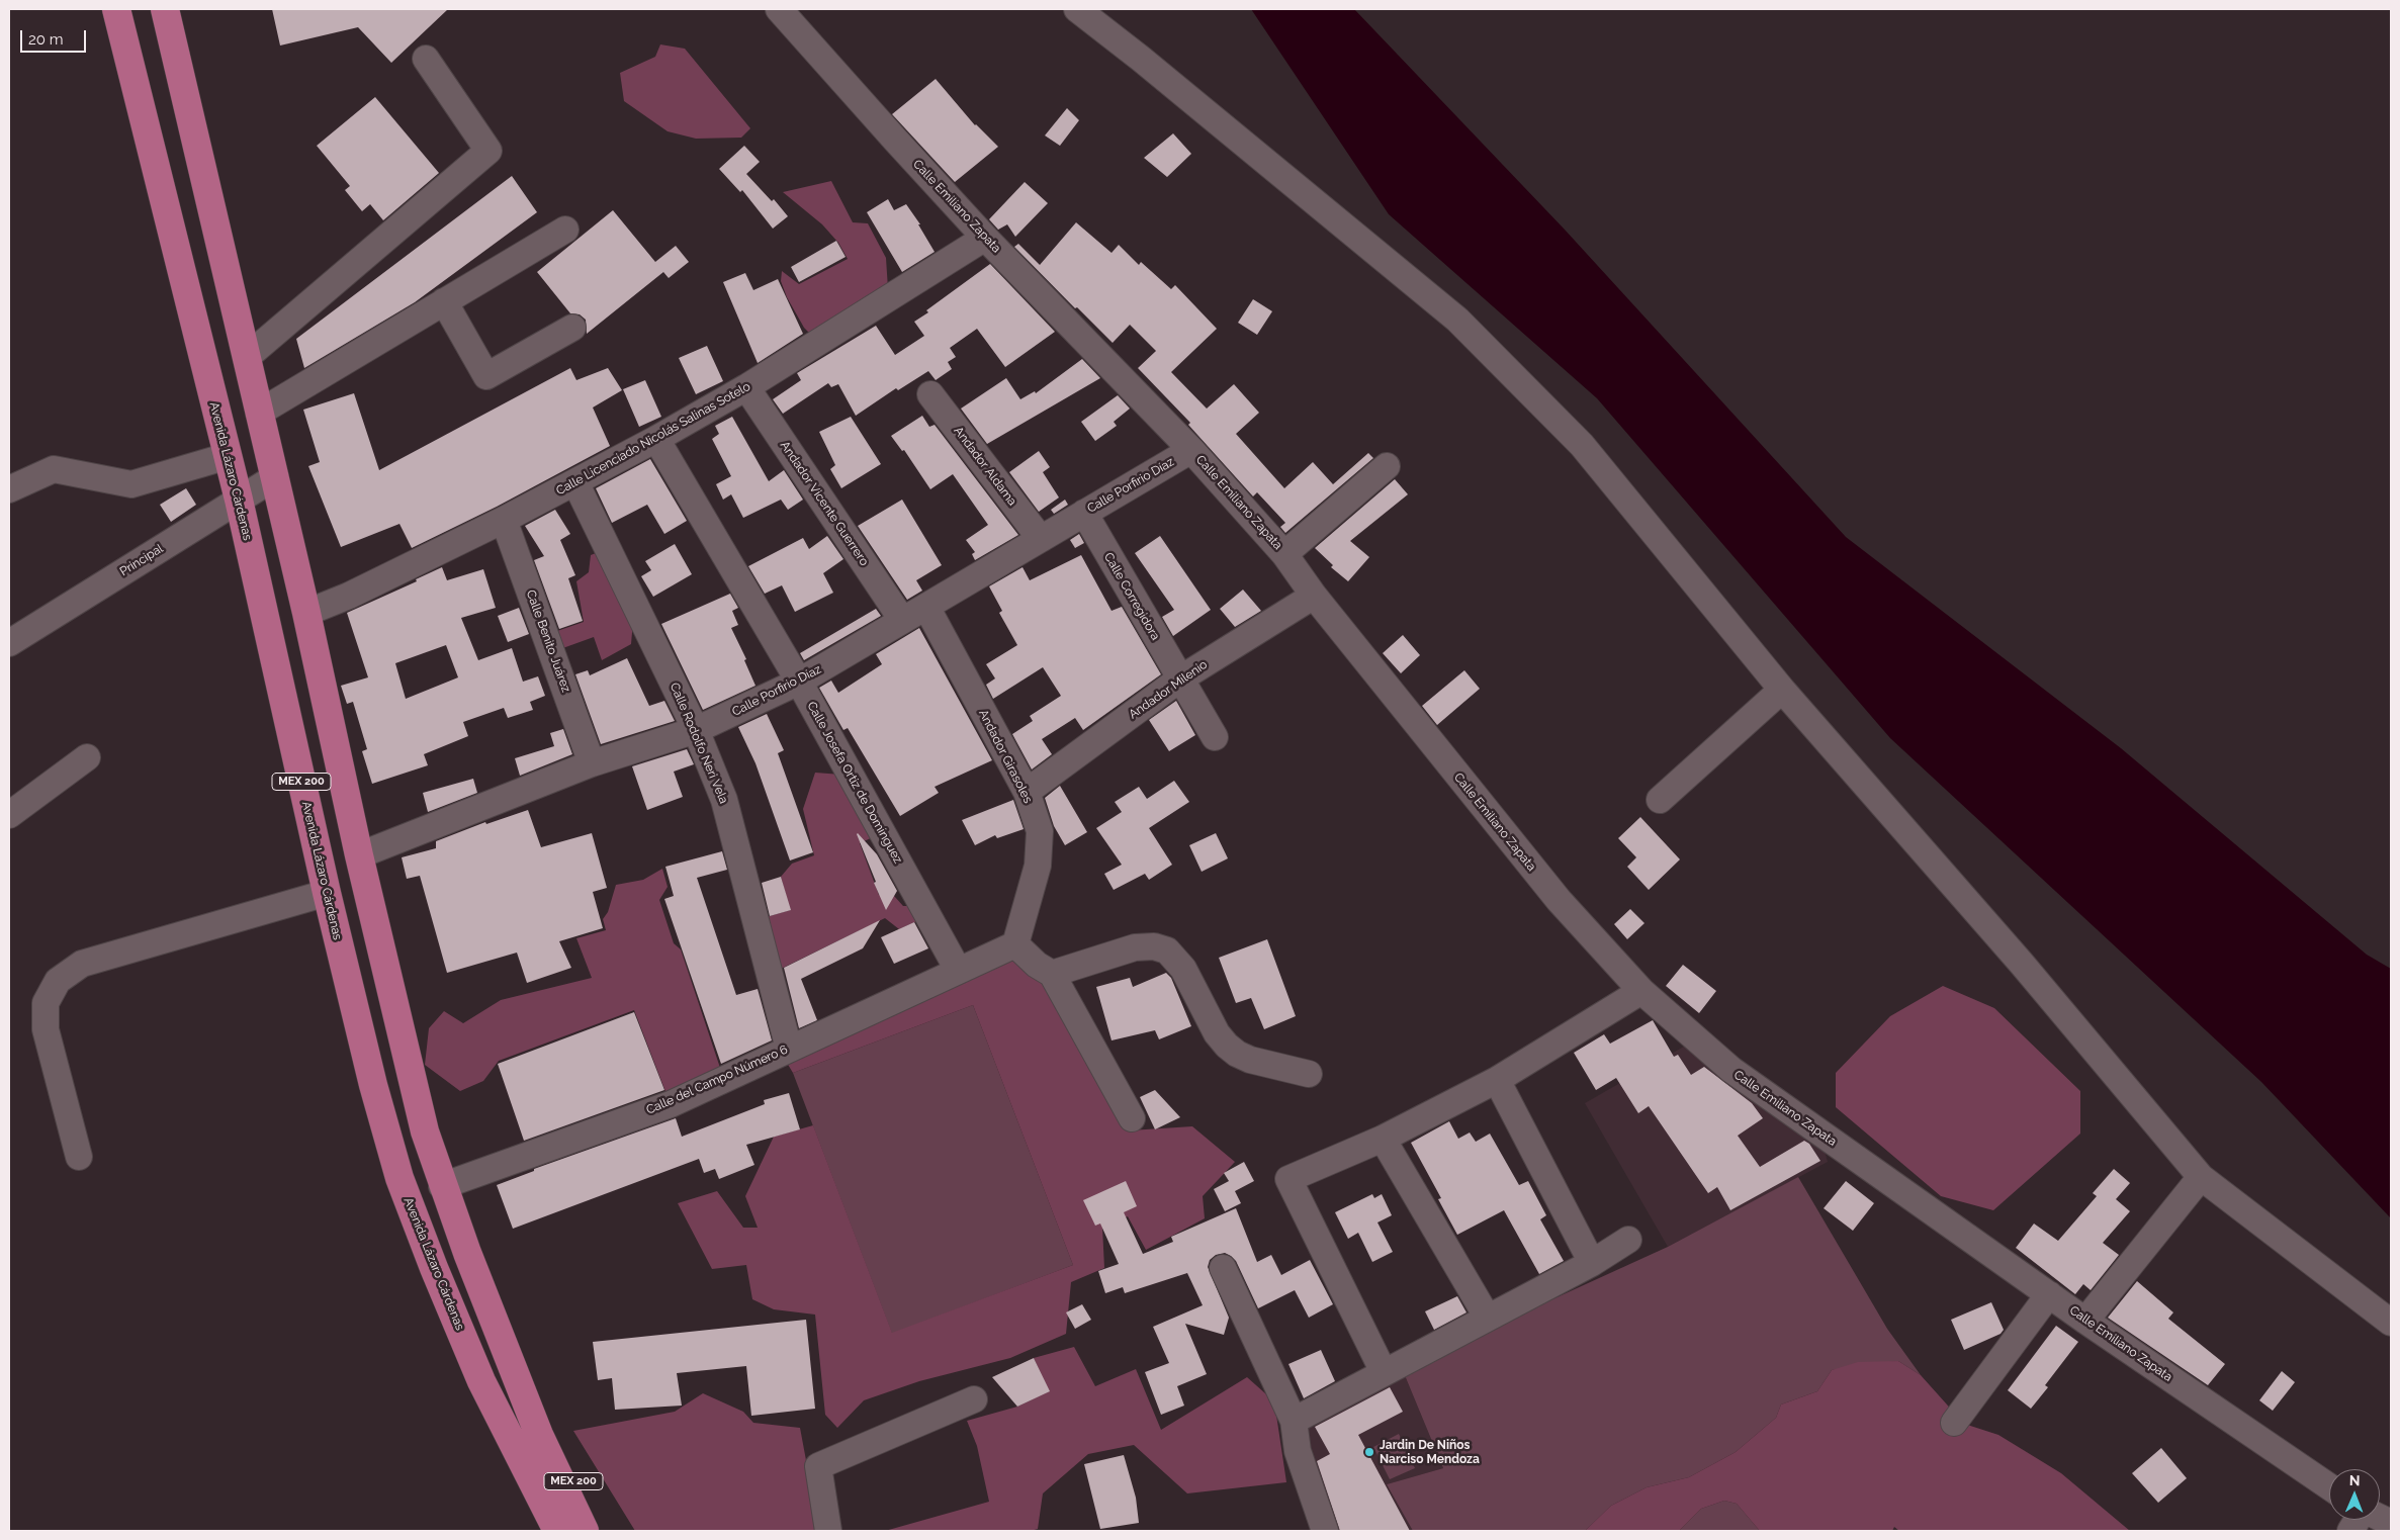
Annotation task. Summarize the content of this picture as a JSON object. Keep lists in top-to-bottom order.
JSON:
{
  "streets": {
    "main road": ["Avenida Lázaro Cárdenas", "MEX 200"],
    "street": [
      "Calle Emiliano Zapata",
      "Calle Licenciado Nicolás Salinas Sotelo",
      "Andador Aldama",
      "Calle Porfirio Díaz",
      "Andador Vicente Guerrero",
      "Principal",
      "Calle Corregidora",
      "Calle Benito Juárez",
      "Andador Milenio",
      "Calle Rodolfo Neri Vela",
      "Andador Girasoles",
      "Calle Josefa Ortiz de Domínguez",
      "Calle del Campo Número 6"
    ]
  },
  "crossings": [
    ["Calle Emiliano Zapata", "Calle Licenciado Nicolás Salinas Sotelo"],
    ["Calle Emiliano Zapata", "Calle Porfirio Díaz"],
    ["Calle Emiliano Zapata", "Andador Milenio"],
    ["Calle Licenciado Nicolás Salinas Sotelo", "Andador Vicente Guerrero"],
    ["Calle Licenciado Nicolás Salinas Sotelo", "Calle Benito Juárez"],
    ["Calle Licenciado Nicolás Salinas Sotelo", "Calle Rodolfo Neri Vela"],
    ["Calle Licenciado Nicolás Salinas Sotelo", "MEX 200"],
    ["Calle Licenciado Nicolás Salinas Sotelo", "Calle Josefa Ortiz de Domínguez"],
    ["Andador Aldama", "Calle Porfirio Díaz"],
    ["Avenida Lázaro Cárdenas", "Principal"],
    ["Calle Porfirio Díaz", "Andador Vicente Guerrero"],
    ["Calle Porfirio Díaz", "Calle Corregidora"],
    ["Calle Porfirio Díaz", "Calle Benito Juárez"],
    ["Calle Porfirio Díaz", "Calle Rodolfo Neri Vela"],
    ["Calle Porfirio Díaz", "Andador Girasoles"],
    ["Calle Porfirio Díaz", "MEX 200"],
    ["Calle Porfirio Díaz", "Calle Josefa Ortiz de Domínguez"],
    ["Principal", "MEX 200"],
    ["Calle Corregidora", "Andador Milenio"],
    ["Andador Milenio", "Andador Girasoles"],
    ["Calle Rodolfo Neri Vela", "Calle del Campo Número 6"],
    ["Andador Girasoles", "Calle del Campo Número 6"],
    ["MEX 200", "Calle del Campo Número 6"],
    ["Calle Josefa Ortiz de Domínguez", "Calle del Campo Número 6"]
  ],
  "places": ["Jardin De Niños Narciso Mendoza"],
  "scale_bar": "20 m",
  "north": "top"
}
